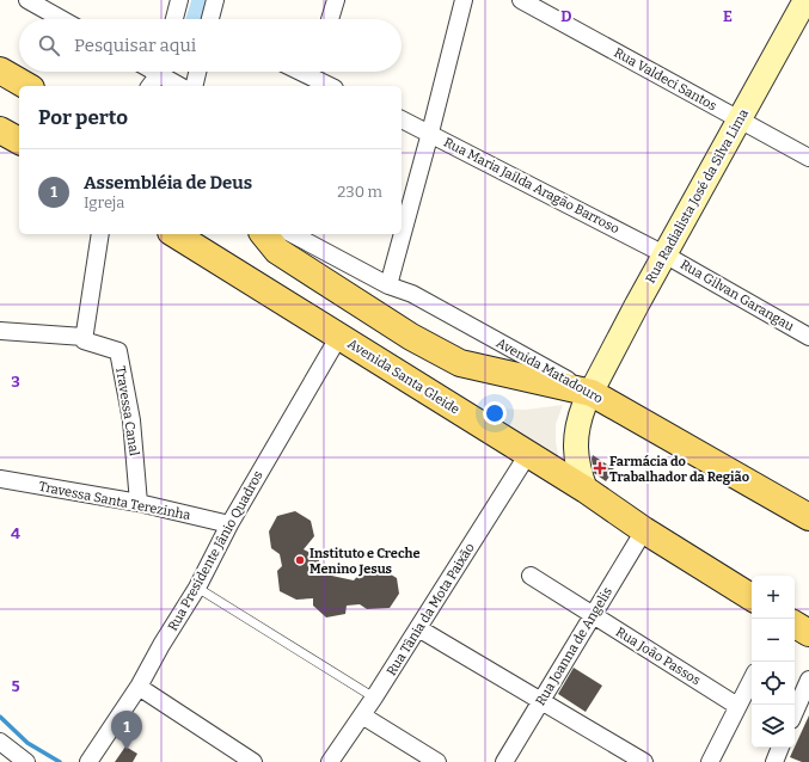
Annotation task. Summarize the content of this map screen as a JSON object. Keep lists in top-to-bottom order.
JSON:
{
  "streets": {
    "main road": ["Avenida Matadouro", "Avenida Santa Gleide"],
    "street": [
      "Rua Valdeci Santos",
      "Rua Maria Jailda Aragão Barroso",
      "Rua Radialista José da Silva Lima",
      "Rua Gilvan Garangau",
      "Travessa Canal",
      "Travessa Santa Terezinha",
      "Rua Presidente Jânio Quadros",
      "Rua Tânia da Mota Paixão",
      "Rua Joanna de Angelis",
      "Rua João Passos"
    ]
  },
  "crossings": [
    ["Rua Valdeci Santos", "Rua Radialista José da Silva Lima"],
    ["Rua Maria Jailda Aragão Barroso", "Rua Radialista José da Silva Lima"],
    ["Rua Maria Jailda Aragão Barroso", "Rua Gilvan Garangau"],
    ["Rua Radialista José da Silva Lima", "Rua Gilvan Garangau"],
    ["Rua Radialista José da Silva Lima", "Avenida Matadouro"],
    ["Rua Radialista José da Silva Lima", "Avenida Santa Gleide"],
    ["Avenida Santa Gleide", "Rua Presidente Jânio Quadros"],
    ["Avenida Santa Gleide", "Rua Tânia da Mota Paixão"],
    ["Avenida Santa Gleide", "Rua Joanna de Angelis"],
    ["Travessa Canal", "Travessa Santa Terezinha"],
    ["Travessa Santa Terezinha", "Rua Presidente Jânio Quadros"],
    ["Rua Joanna de Angelis", "Rua João Passos"]
  ],
  "places": {
    "health": ["Farmácia do Trabalhador da Região"],
    "other": ["Instituto e Creche Menino Jesus"]
  },
  "page": {
    "search": "Pesquisar aqui",
    "heading": "Por perto",
    "list": [
      {
        "mark": "1",
        "name": "Assembléia de Deus",
        "note": "Igreja",
        "value": "230 m"
      }
    ],
    "map_buttons": ["+", "−"],
    "pins": "1"
  },
  "grid": {
    "columns": ["D", "E"],
    "rows": ["3", "4", "5"]
  }
}
